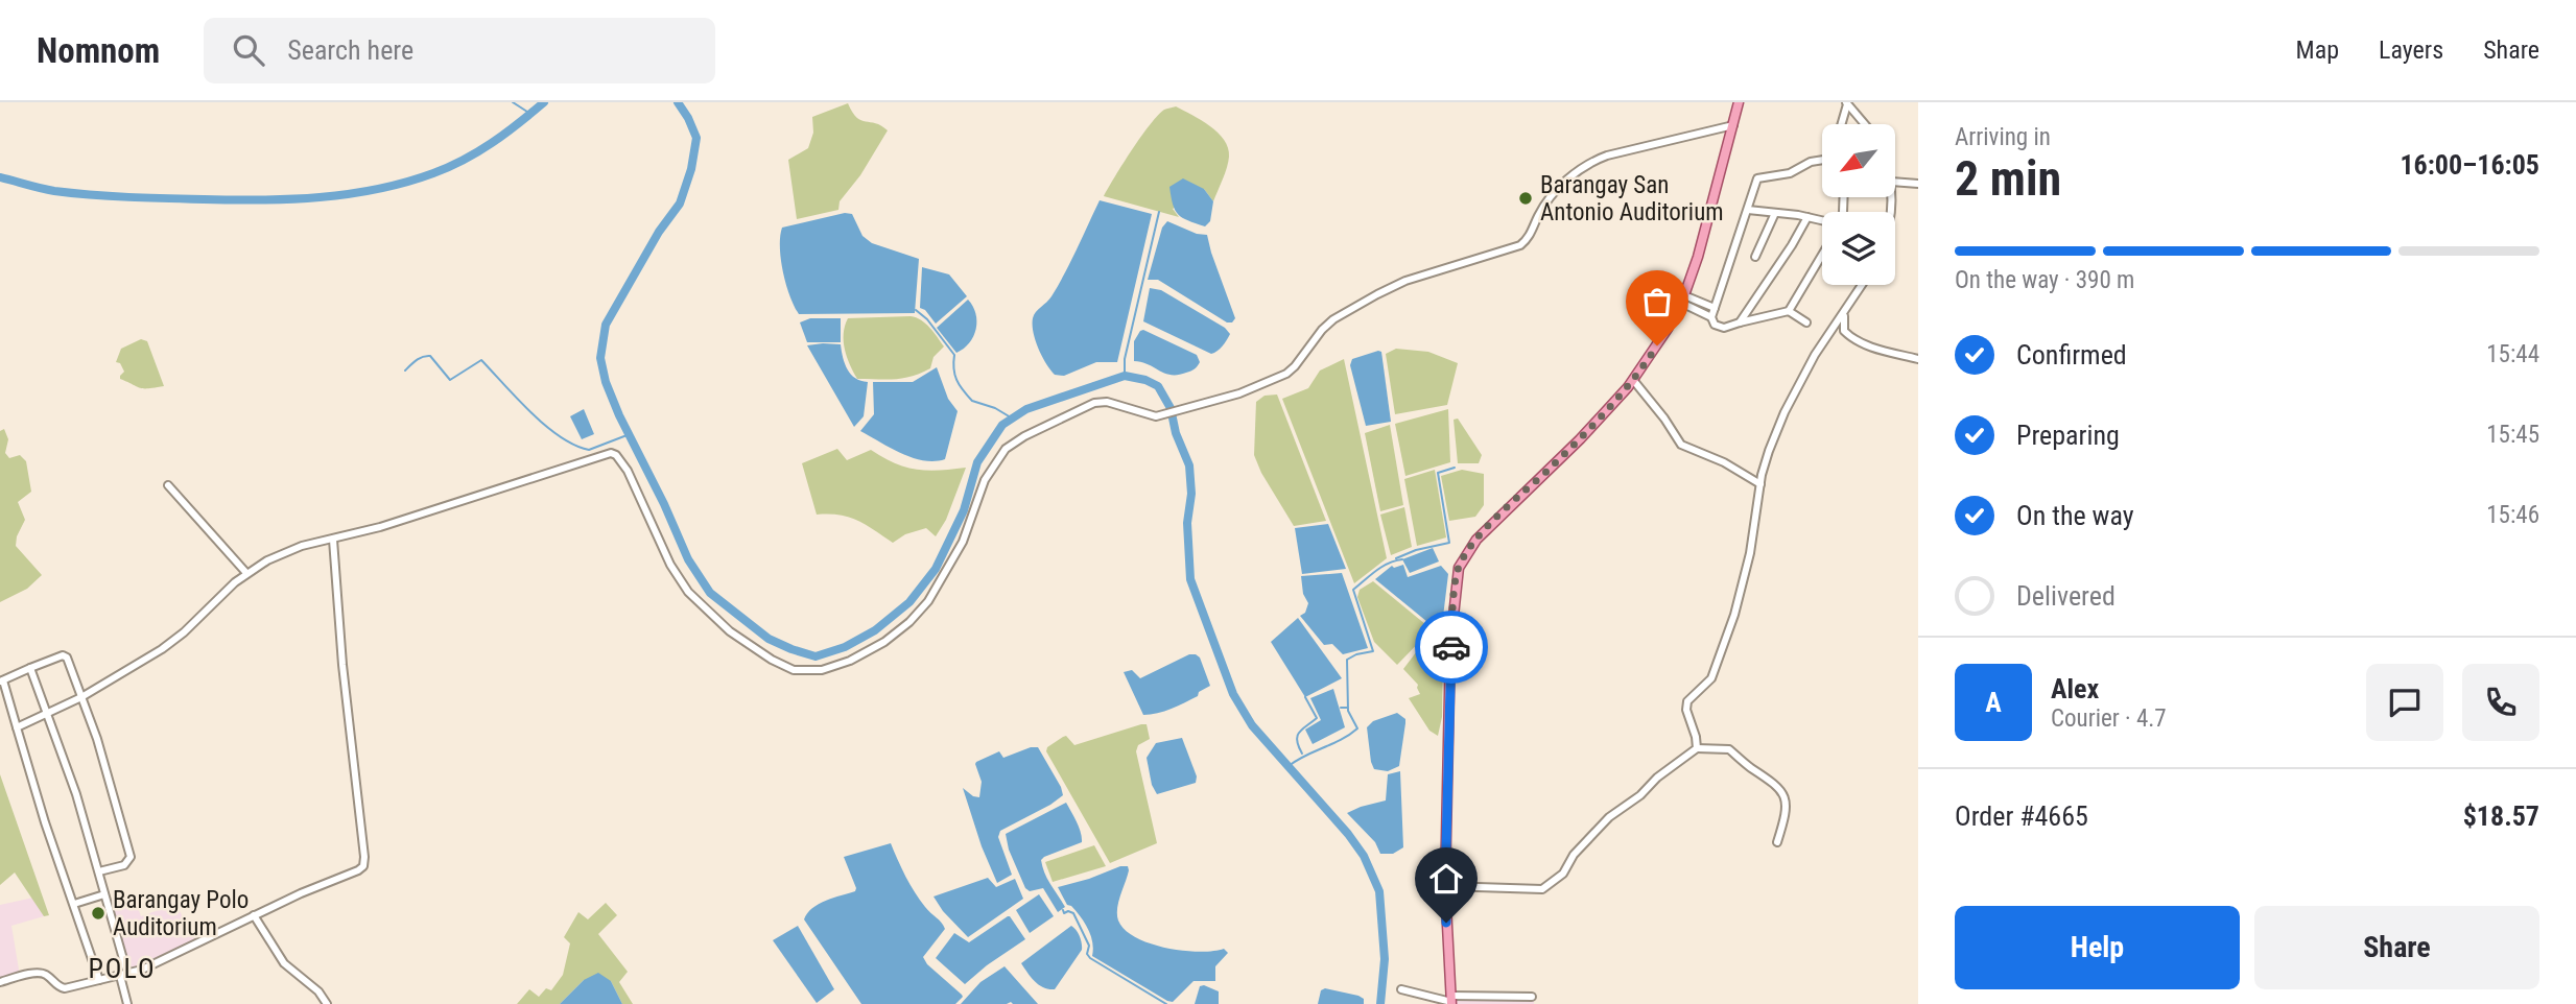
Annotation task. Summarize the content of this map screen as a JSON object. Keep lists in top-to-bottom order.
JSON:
{
  "districts": ["POLO"],
  "places": ["Barangay San Antonio Auditorium", "Barangay Polo Auditorium"],
  "north": "bottom left",
  "page": {
    "header": "Nomnom",
    "search": "Search here",
    "nav": ["Map", "Layers", "Share"],
    "heading": ["2 min", "Arriving in", "16:00–16:05"],
    "panel": [
      "Alex",
      "Courier · 4.7",
      "Order #4665",
      "$18.57"
    ],
    "bar": "On the way · 390 m",
    "list": [
      ["Confirmed", "15:44"],
      ["Preparing", "15:45"],
      ["On the way", "15:46"],
      "Delivered"
    ],
    "round": "A",
    "buttons": ["Help", "Share"]
  }
}
